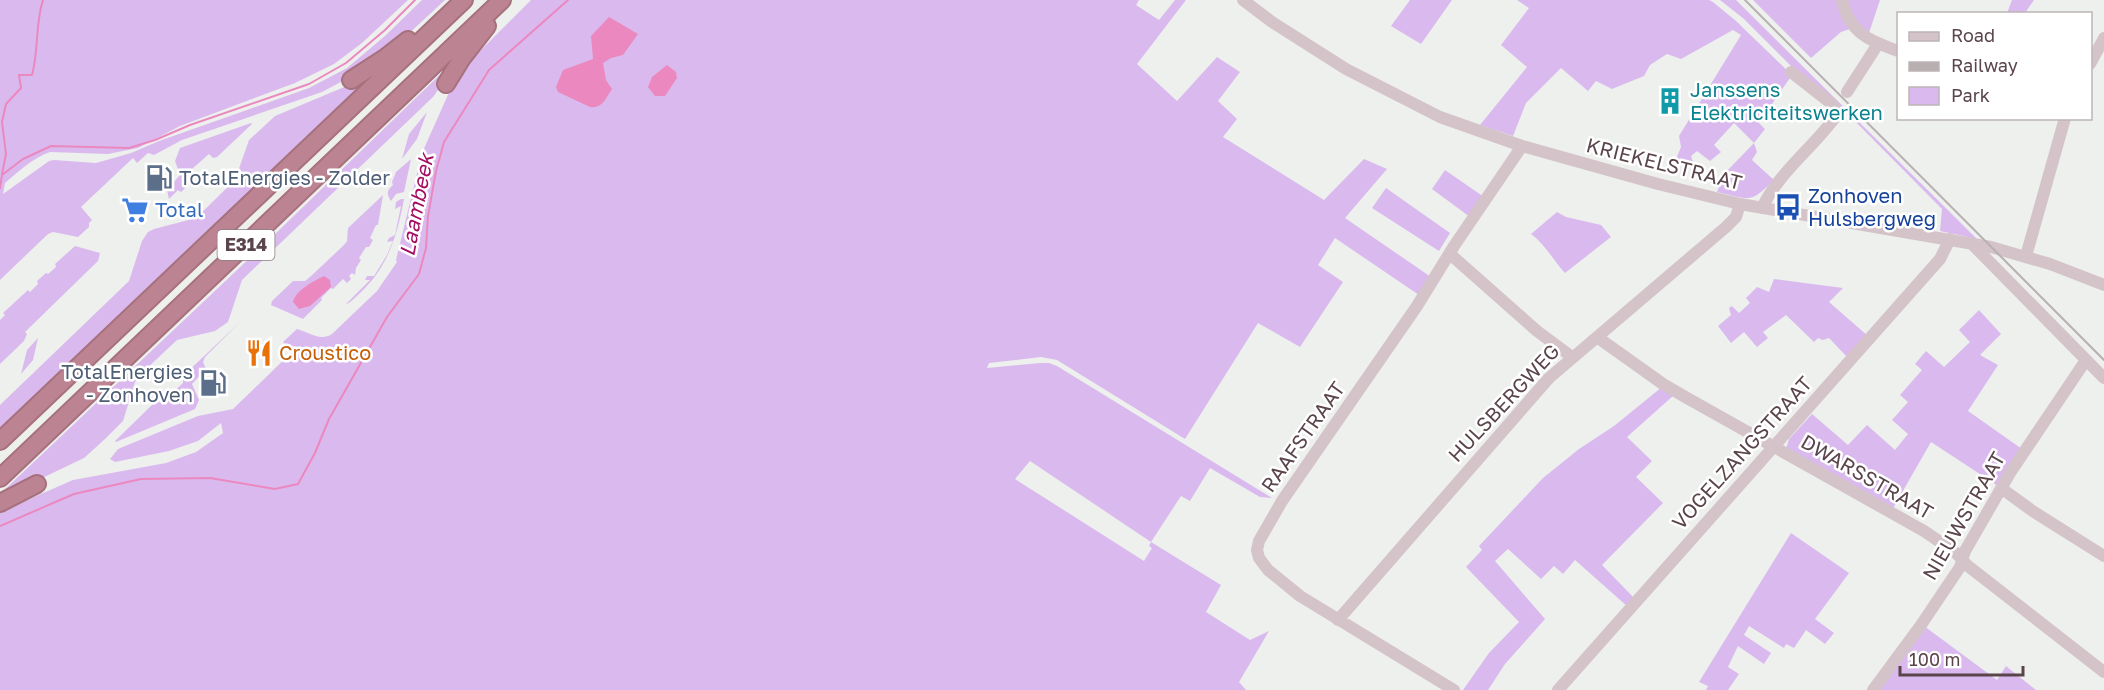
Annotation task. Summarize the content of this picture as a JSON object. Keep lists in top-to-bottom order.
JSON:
{
  "streets": {
    "highway": ["E314"],
    "street": [
      "KRIEKELSTRAAT",
      "HULSBERGWEG",
      "RAAFSTRAAT",
      "VOGELZANGSTRAAT",
      "DWARSSTRAAT",
      "NIEUWSTRAAT"
    ]
  },
  "crossings": [
    ["KRIEKELSTRAAT", "HULSBERGWEG"],
    ["KRIEKELSTRAAT", "RAAFSTRAAT"],
    ["KRIEKELSTRAAT", "VOGELZANGSTRAAT"],
    ["HULSBERGWEG", "RAAFSTRAAT"],
    ["HULSBERGWEG", "DWARSSTRAAT"],
    ["VOGELZANGSTRAAT", "DWARSSTRAAT"],
    ["DWARSSTRAAT", "NIEUWSTRAAT"]
  ],
  "water": ["Laambeek"],
  "places": {
    "building": ["Janssens Elektriciteitswerken"],
    "fuel station": ["TotalEnergies - Zolder", "TotalEnergies - Zonhoven"],
    "bus stop": ["Zonhoven Hulsbergweg"],
    "supermarket": ["Total"],
    "restaurant": ["Croustico"]
  },
  "legend": ["Road", "Railway", "Park"],
  "scale_bar": "100 m"
}
